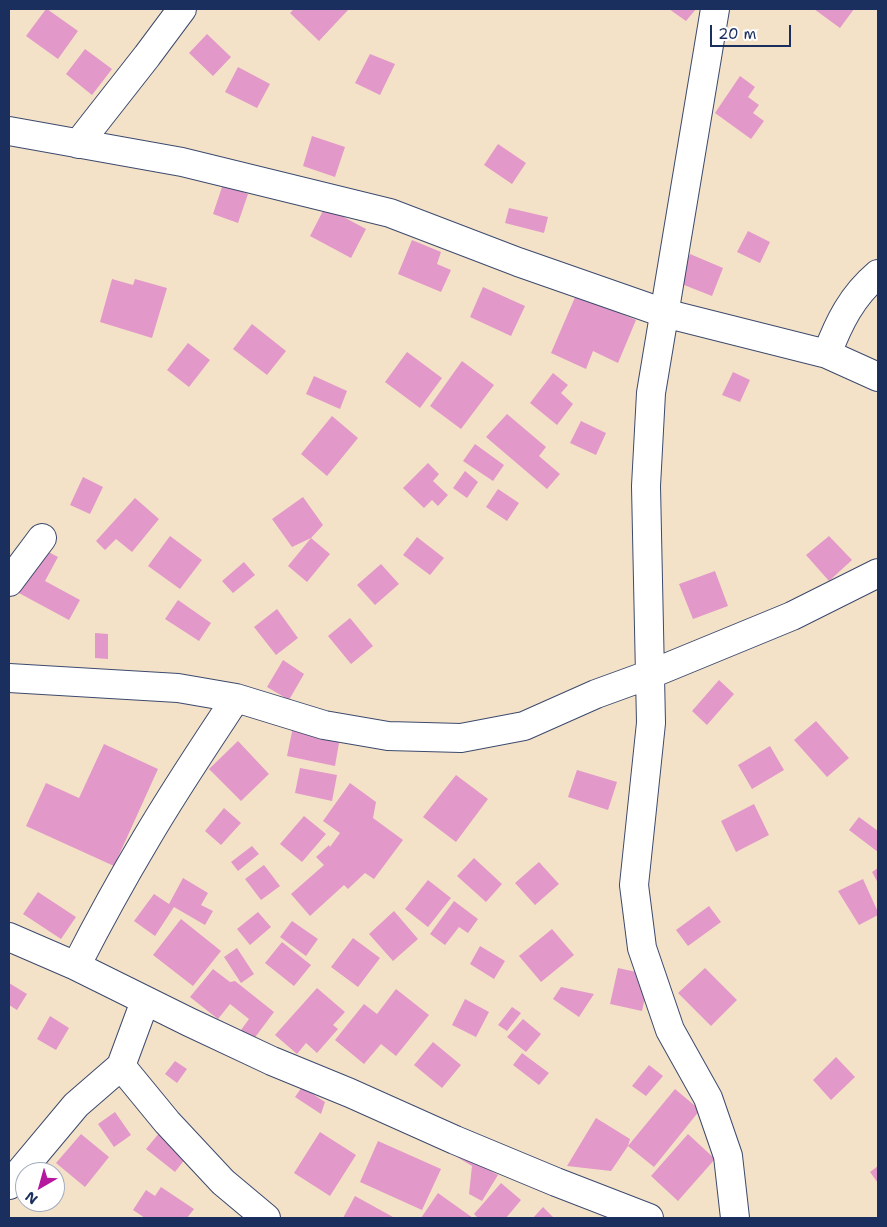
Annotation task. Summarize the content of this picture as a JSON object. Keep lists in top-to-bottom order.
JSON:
{
  "scale_bar": "20 m",
  "north": "bottom left"
}
